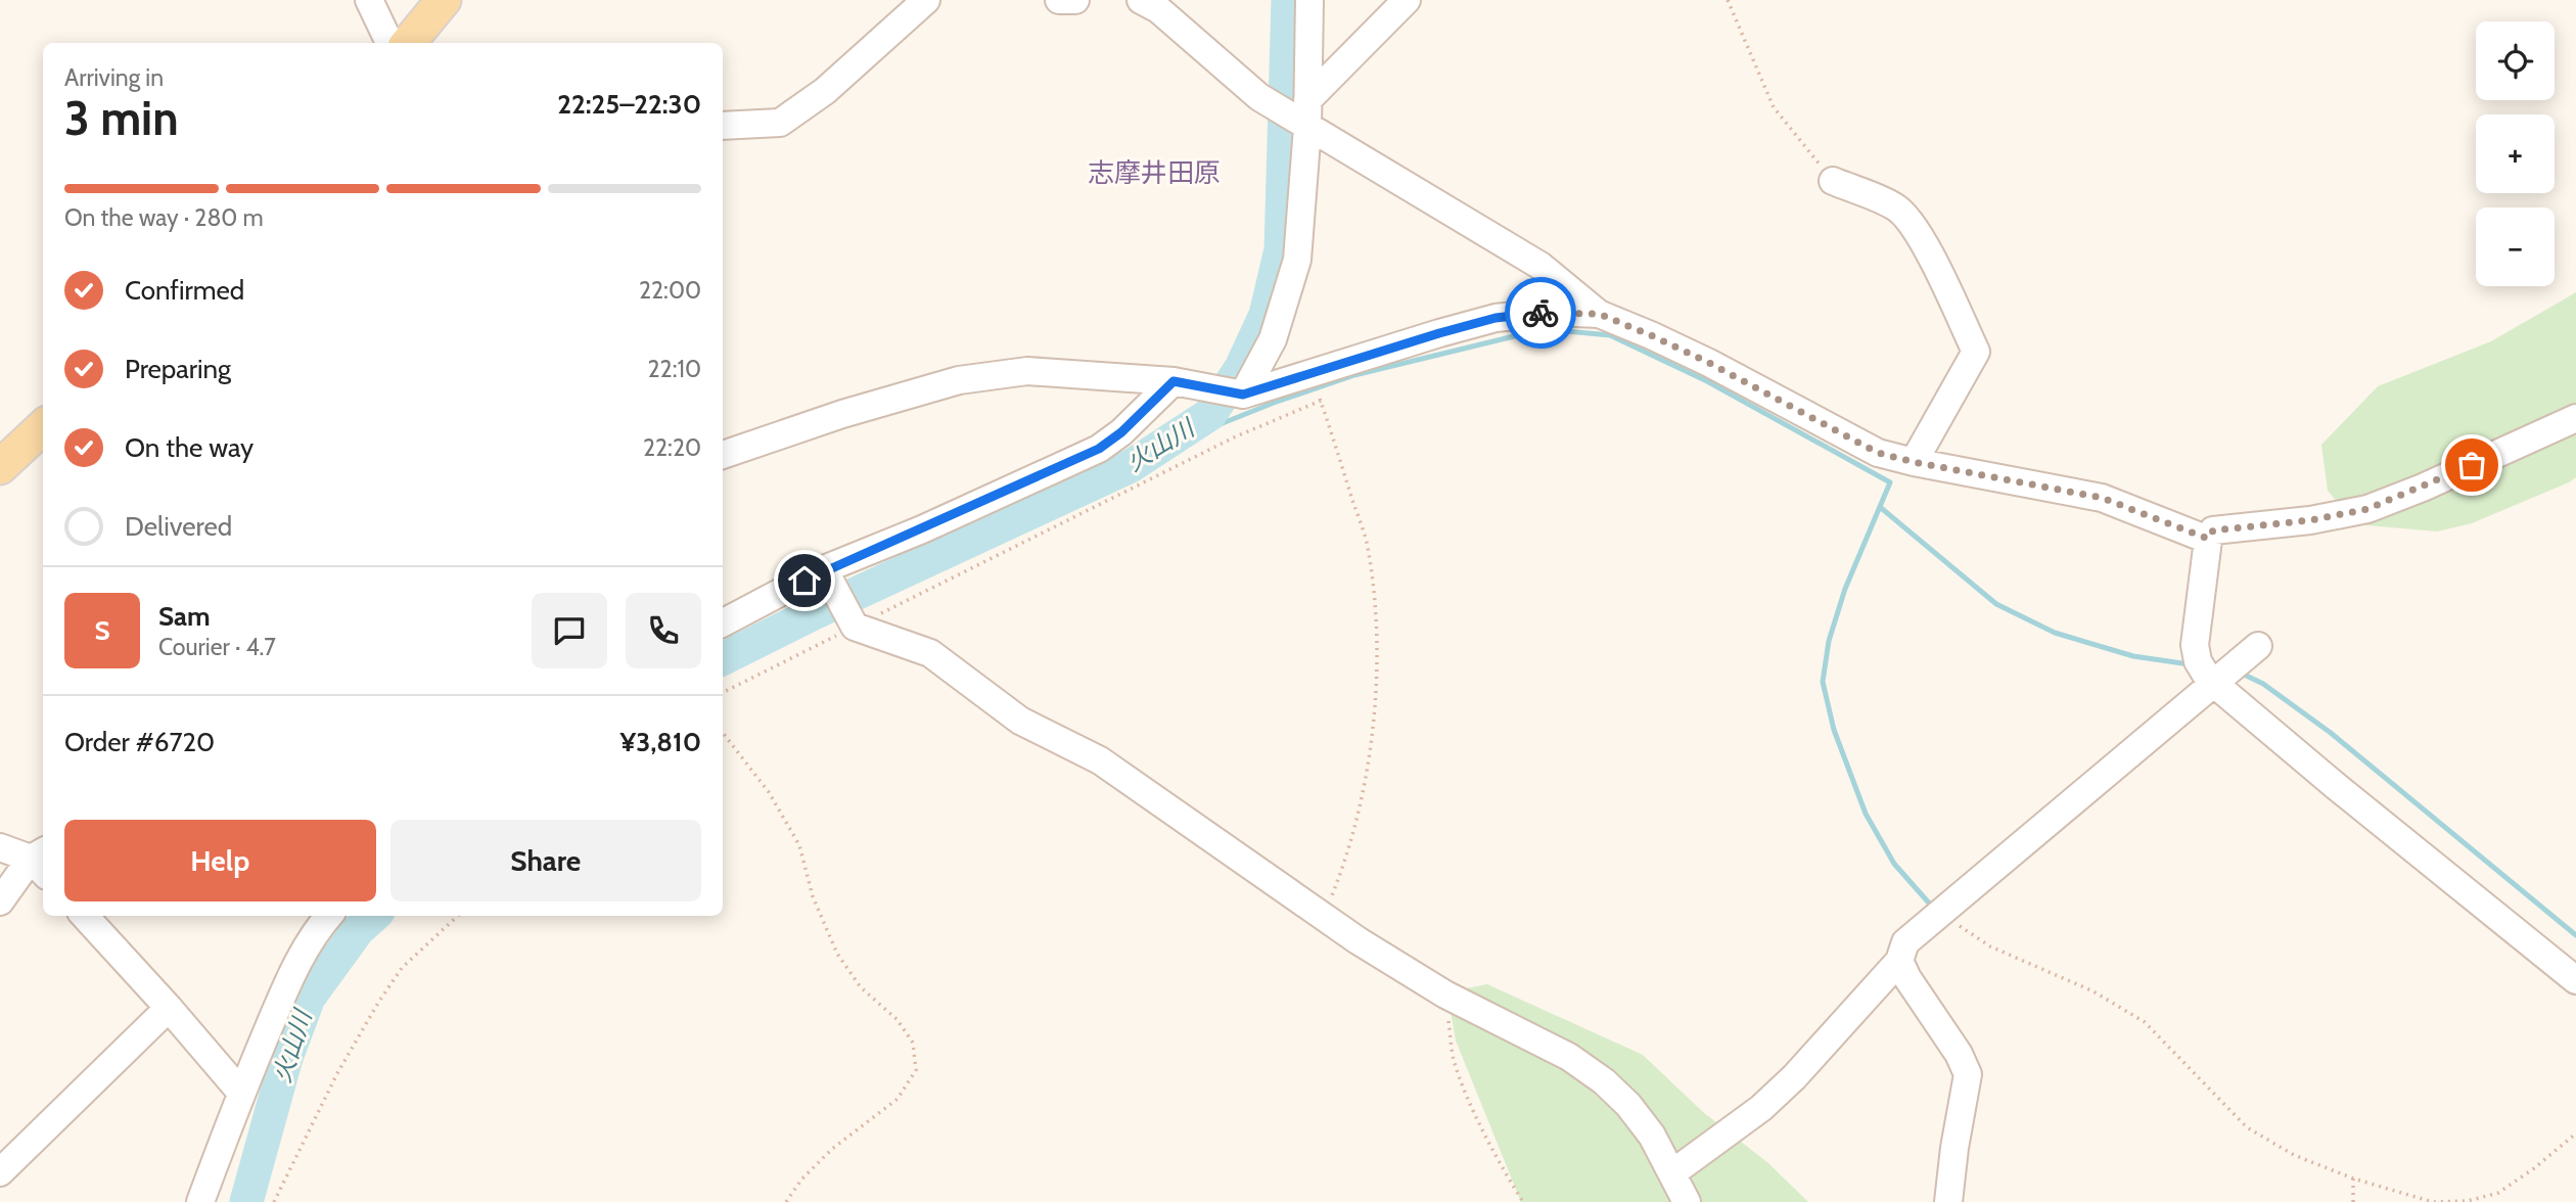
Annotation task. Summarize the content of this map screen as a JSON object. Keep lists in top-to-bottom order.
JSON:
{
  "districts": ["志摩井田原"],
  "water": ["火山川"],
  "page": {
    "map_buttons": ["+", "−"],
    "heading": ["3 min", "Arriving in", "22:25–22:30"],
    "panel": [
      "Sam",
      "Courier · 4.7",
      "Order #6720",
      "¥3,810"
    ],
    "bar": "On the way · 280 m",
    "list": [
      ["Confirmed", "22:00"],
      ["Preparing", "22:10"],
      ["On the way", "22:20"],
      "Delivered"
    ],
    "round": "S",
    "buttons": ["Help", "Share"]
  }
}
